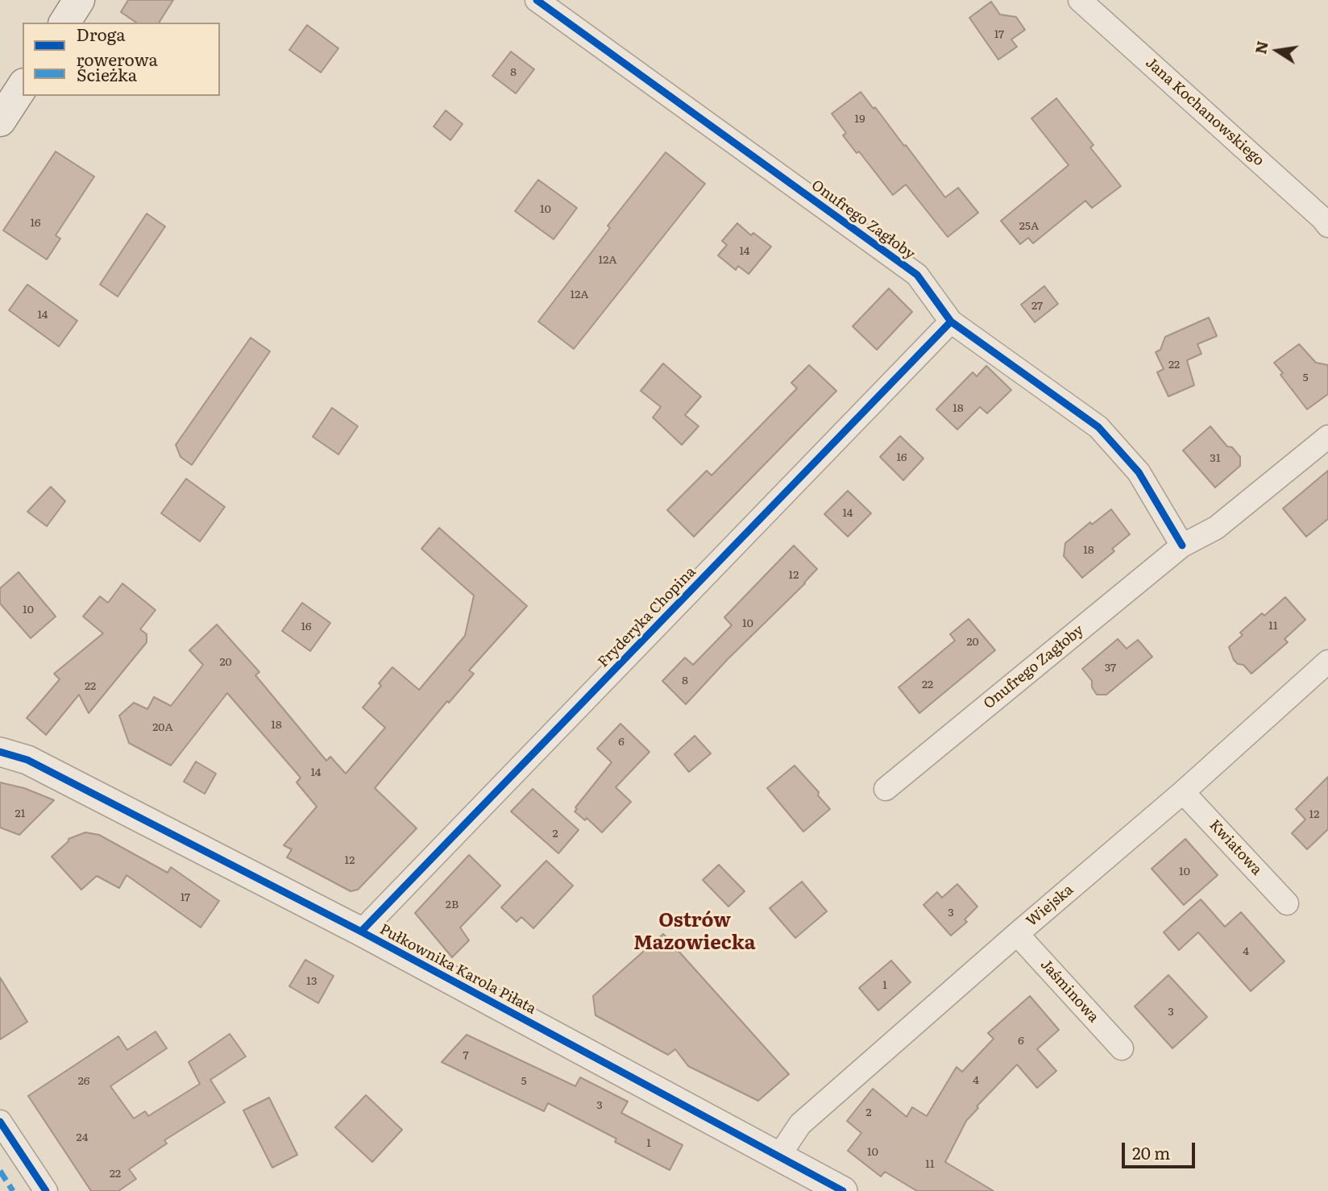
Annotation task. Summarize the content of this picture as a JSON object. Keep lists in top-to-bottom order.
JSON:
{
  "streets": {
    "street": [
      "Jana Kochanowskiego",
      "Onufrego Zagłoby",
      "Fryderyka Chopina",
      "Kwiatowa",
      "Wiejska",
      "Pułkownika Karola Piłata",
      "Jaśminowa"
    ]
  },
  "crossings": [
    ["Onufrego Zagłoby", "Fryderyka Chopina"],
    ["Fryderyka Chopina", "Pułkownika Karola Piłata"],
    ["Kwiatowa", "Wiejska"],
    ["Wiejska", "Pułkownika Karola Piłata"],
    ["Wiejska", "Jaśminowa"]
  ],
  "districts": ["Ostrów Mazowiecka"],
  "house_numbers": [
    "17",
    "8",
    "19",
    "10",
    "16",
    "25A",
    "14",
    "12A",
    "12A",
    "27",
    "14",
    "22",
    "5",
    "18",
    "16",
    "31",
    "14",
    "18",
    "12",
    "10",
    "10",
    "11",
    "16",
    "20",
    "20",
    "37",
    "8",
    "22",
    "22",
    "18",
    "20A",
    "6",
    "14",
    "21",
    "12",
    "2",
    "12",
    "10",
    "17",
    "2B",
    "3",
    "4",
    "13",
    "1",
    "3",
    "6",
    "7",
    "4",
    "26",
    "5",
    "3",
    "2",
    "24",
    "1",
    "10",
    "11",
    "22"
  ],
  "legend": ["Droga rowerowa", "Ścieżka"],
  "scale_bar": "20 m",
  "north": "left"
}
